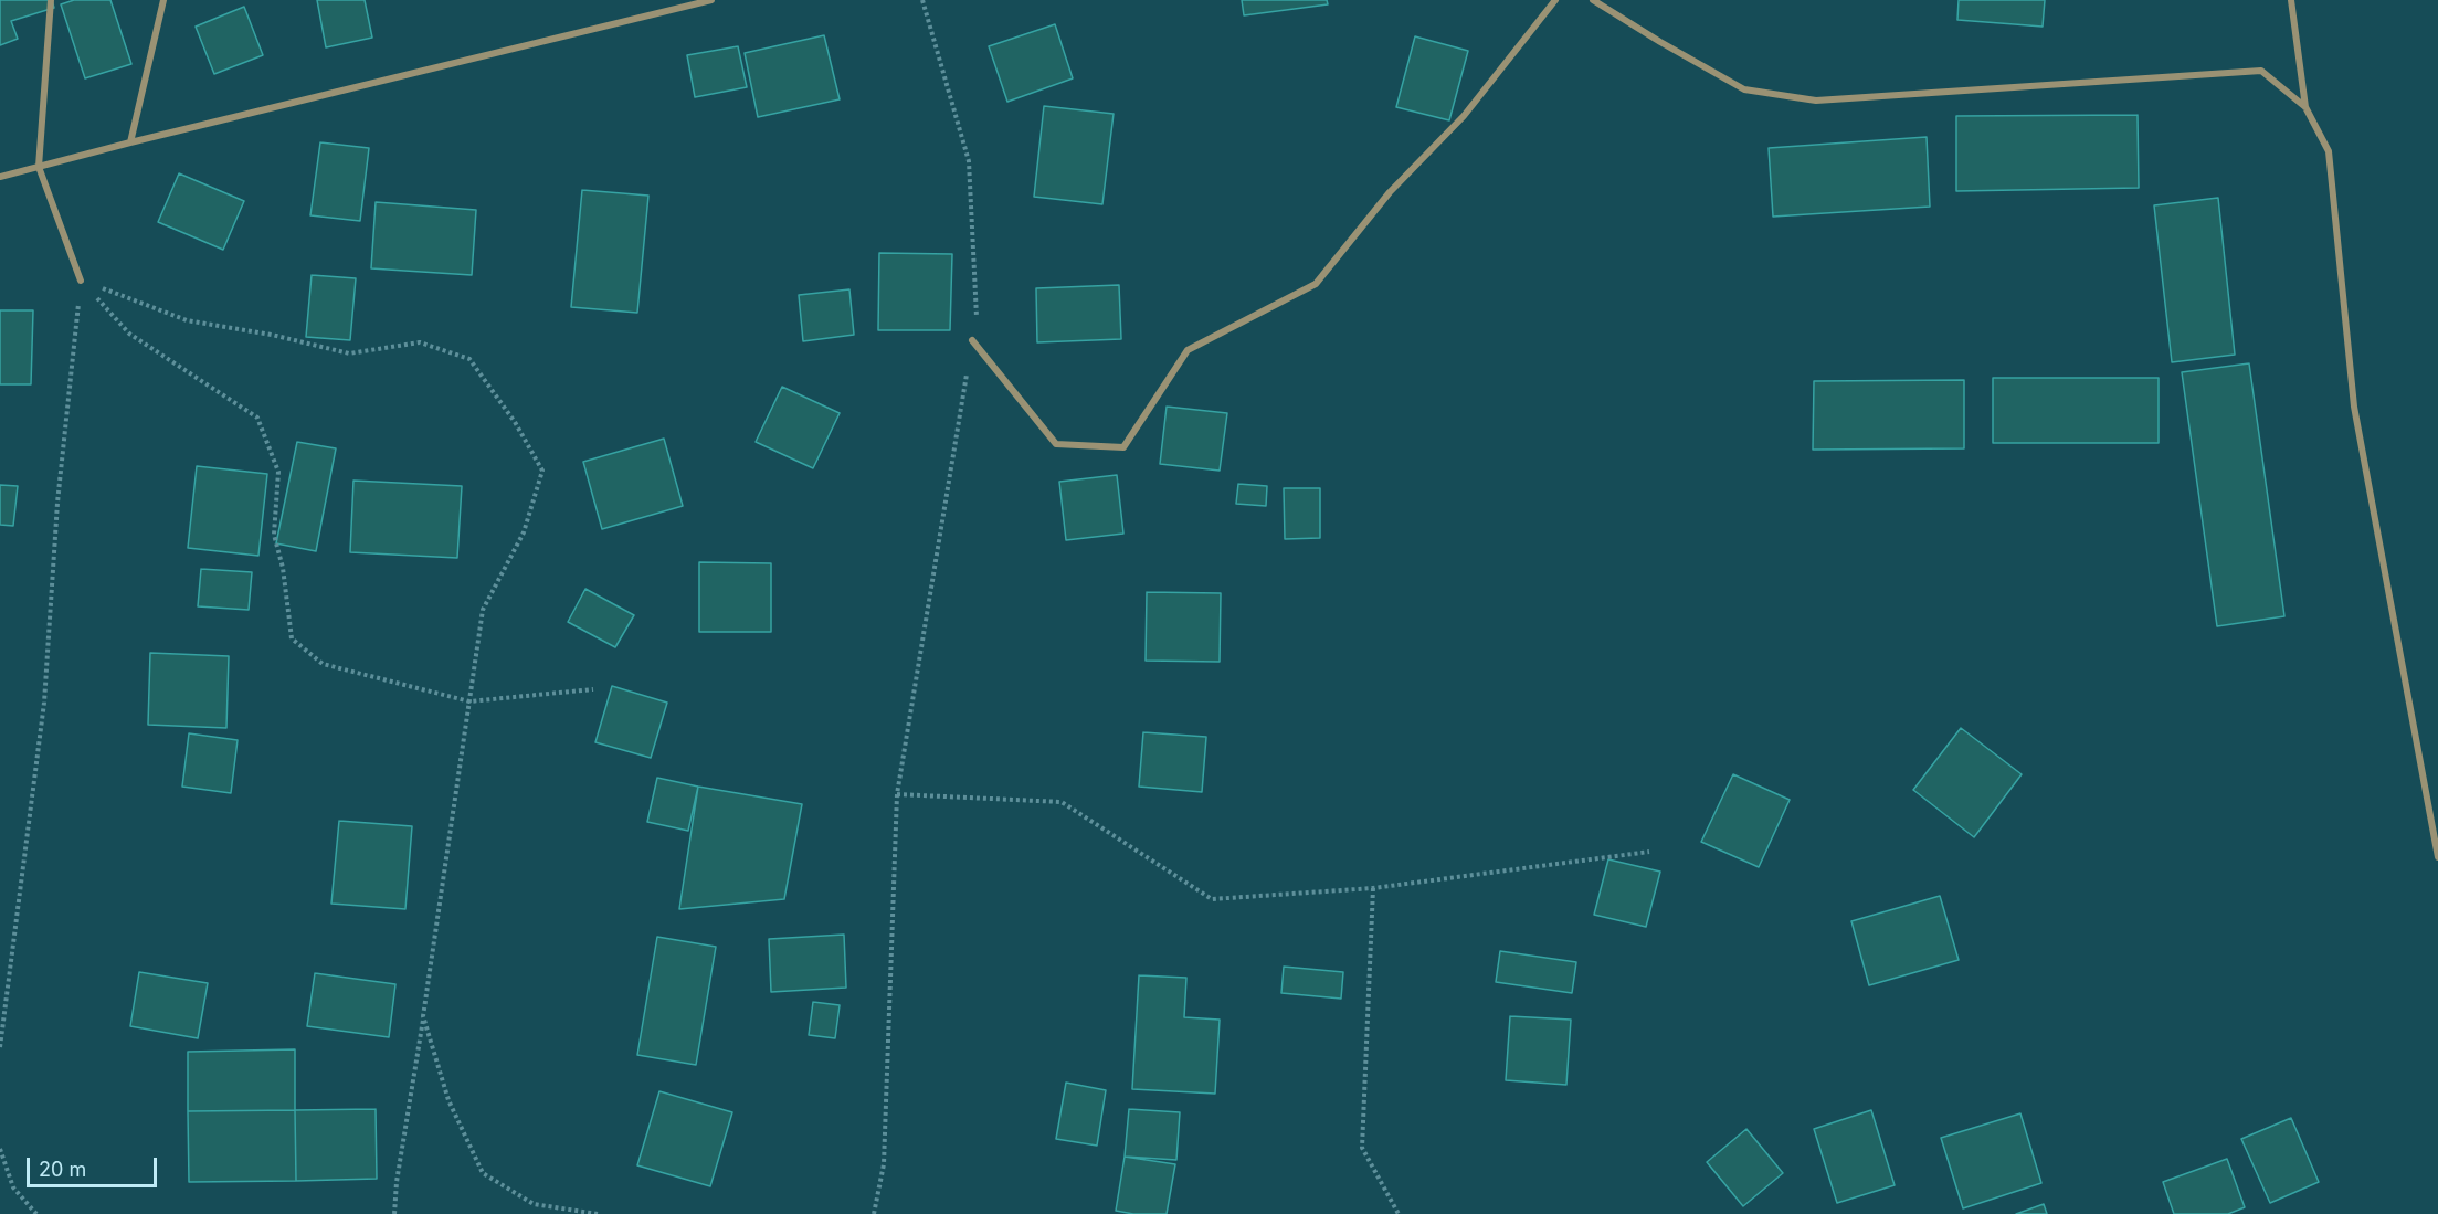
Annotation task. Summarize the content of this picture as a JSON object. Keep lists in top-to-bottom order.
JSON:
{
  "scale_bar": "20 m"
}
